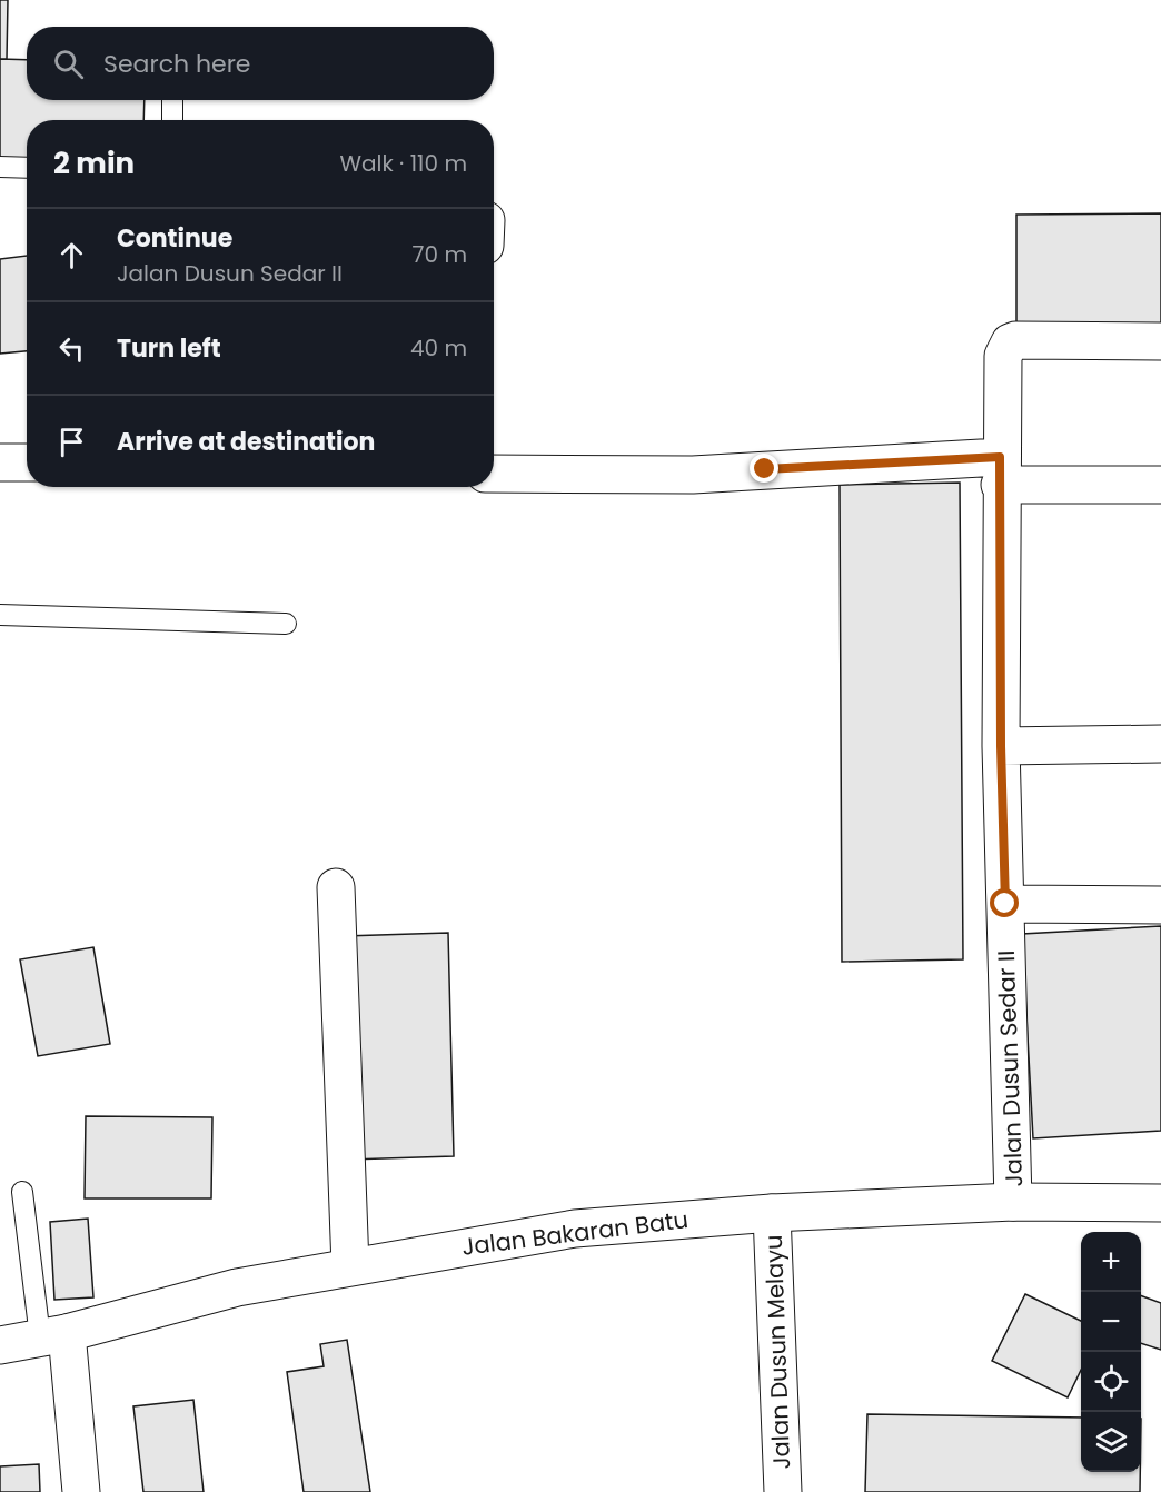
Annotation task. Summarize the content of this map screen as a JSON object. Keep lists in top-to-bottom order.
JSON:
{
  "streets": {
    "main road": ["Jalan Dusun Sedar II", "Jalan Bakaran Batu", "Jalan Dusun Melayu"]
  },
  "crossings": [
    ["Jalan Dusun Sedar II", "Jalan Bakaran Batu"],
    ["Jalan Bakaran Batu", "Jalan Dusun Melayu"]
  ],
  "page": {
    "search": "Search here",
    "heading": ["2 min", "Walk · 110 m"],
    "list": [
      ["Continue", "Jalan Dusun Sedar II", "70 m"],
      ["Turn left", "40 m"],
      "Arrive at destination"
    ],
    "map_buttons": ["+", "−"]
  }
}
